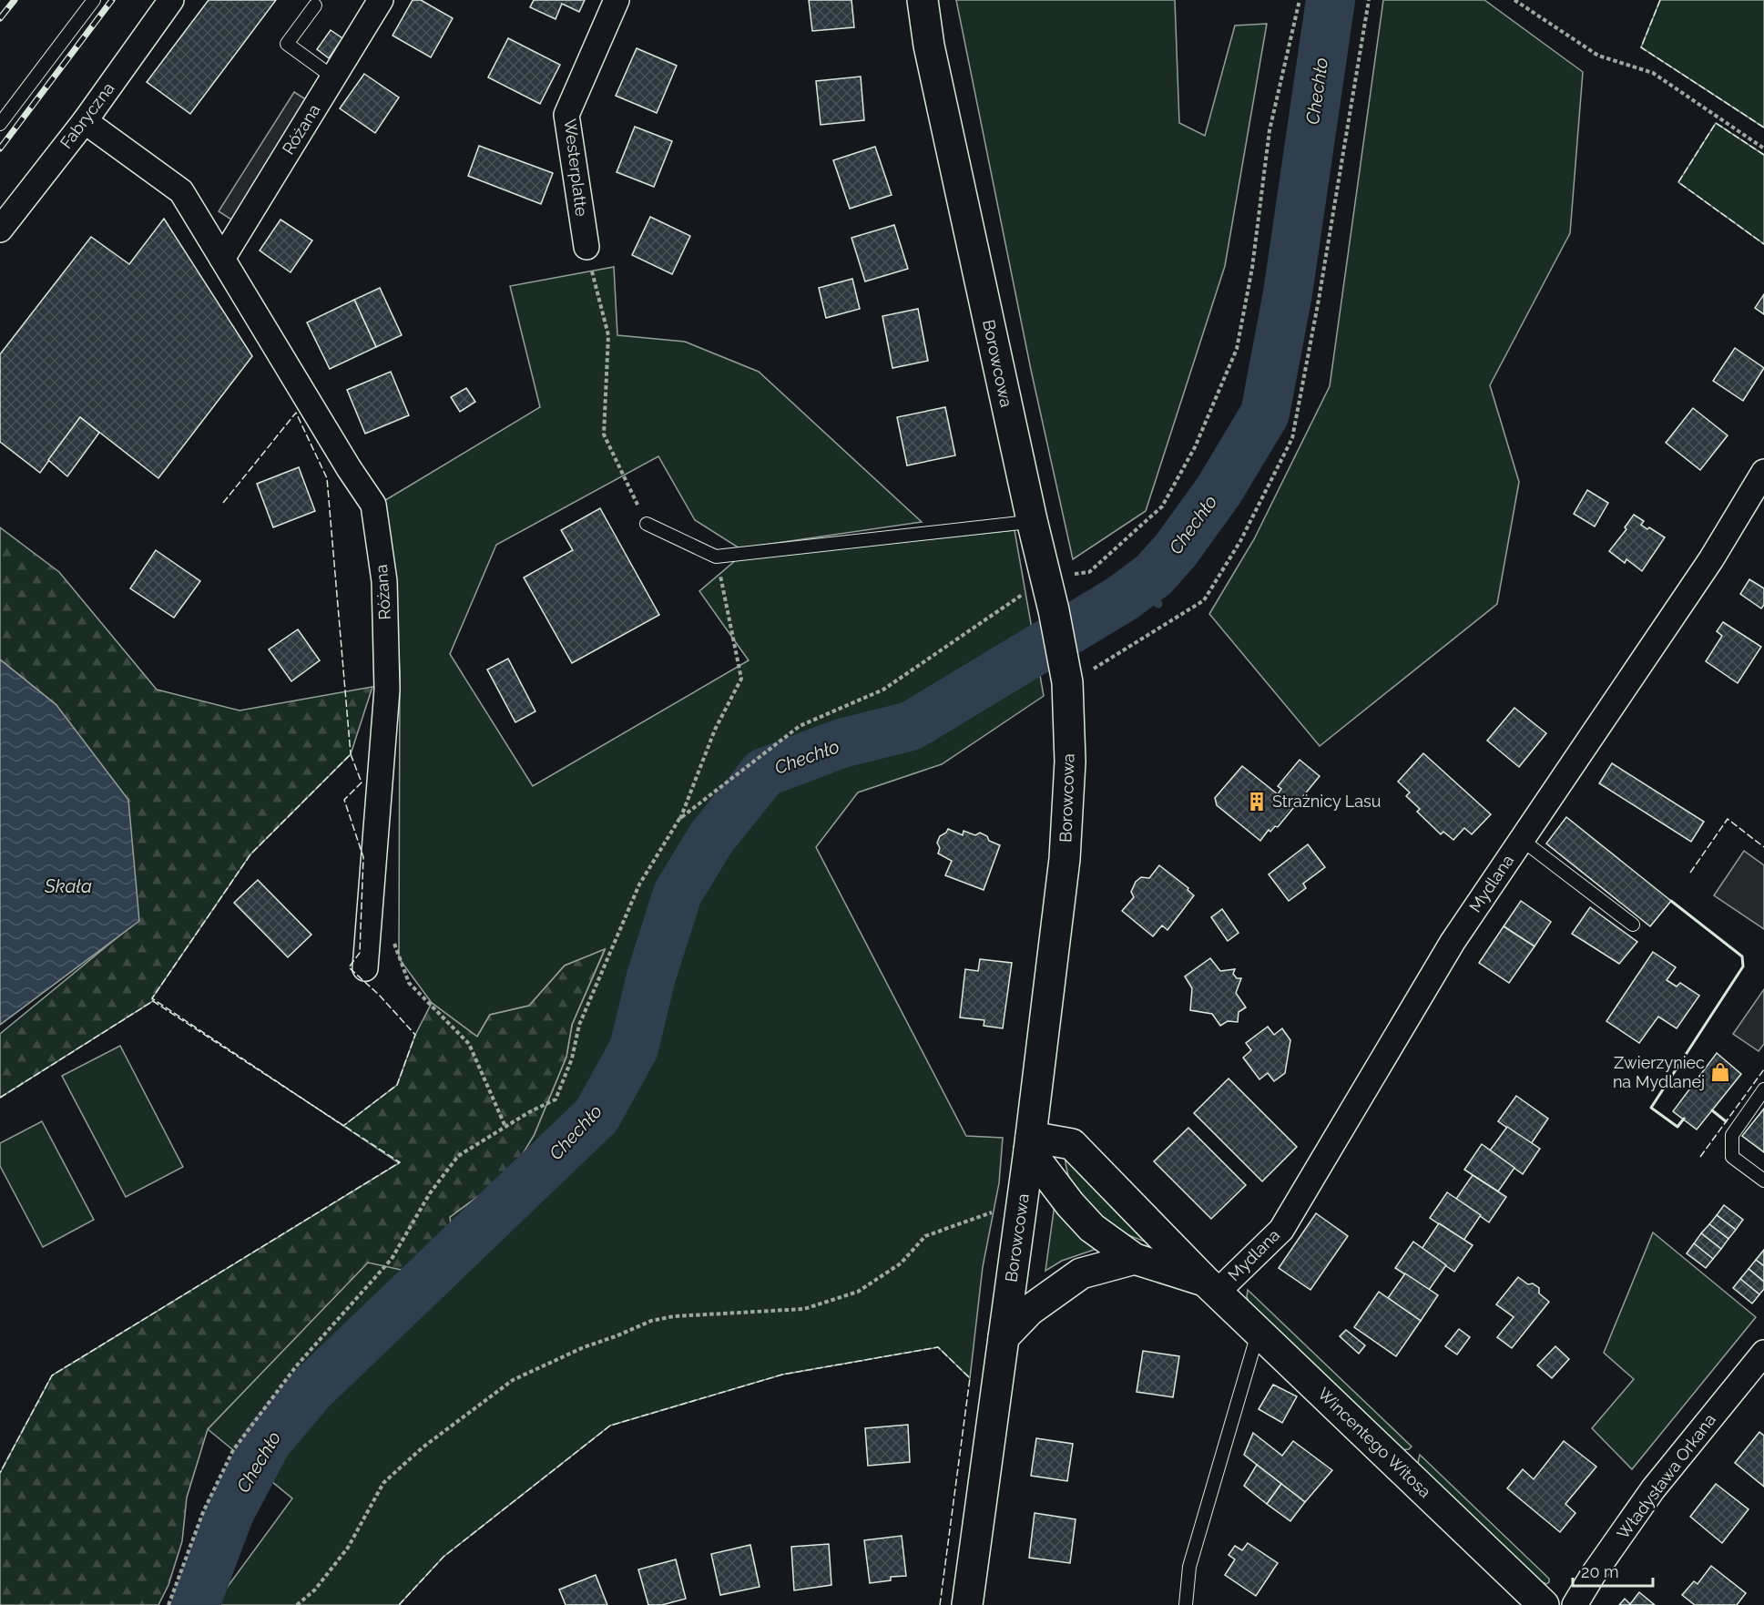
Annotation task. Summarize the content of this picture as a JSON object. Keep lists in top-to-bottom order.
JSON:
{
  "streets": {
    "street": [
      "Fabryczna",
      "Różana",
      "Westerplatte",
      "Borowcowa",
      "Mydlana",
      "Wincentego Witosa",
      "Władysława Orkana"
    ]
  },
  "crossings": [
    ["Fabryczna", "Różana"],
    ["Borowcowa", "Wincentego Witosa"],
    ["Mydlana", "Wincentego Witosa"]
  ],
  "water": ["Chechło", "Skała"],
  "places": {
    "building": ["Strażnicy Lasu"],
    "shop": ["Zwierzyniec na Mydlanej"]
  },
  "scale_bar": "20 m"
}
